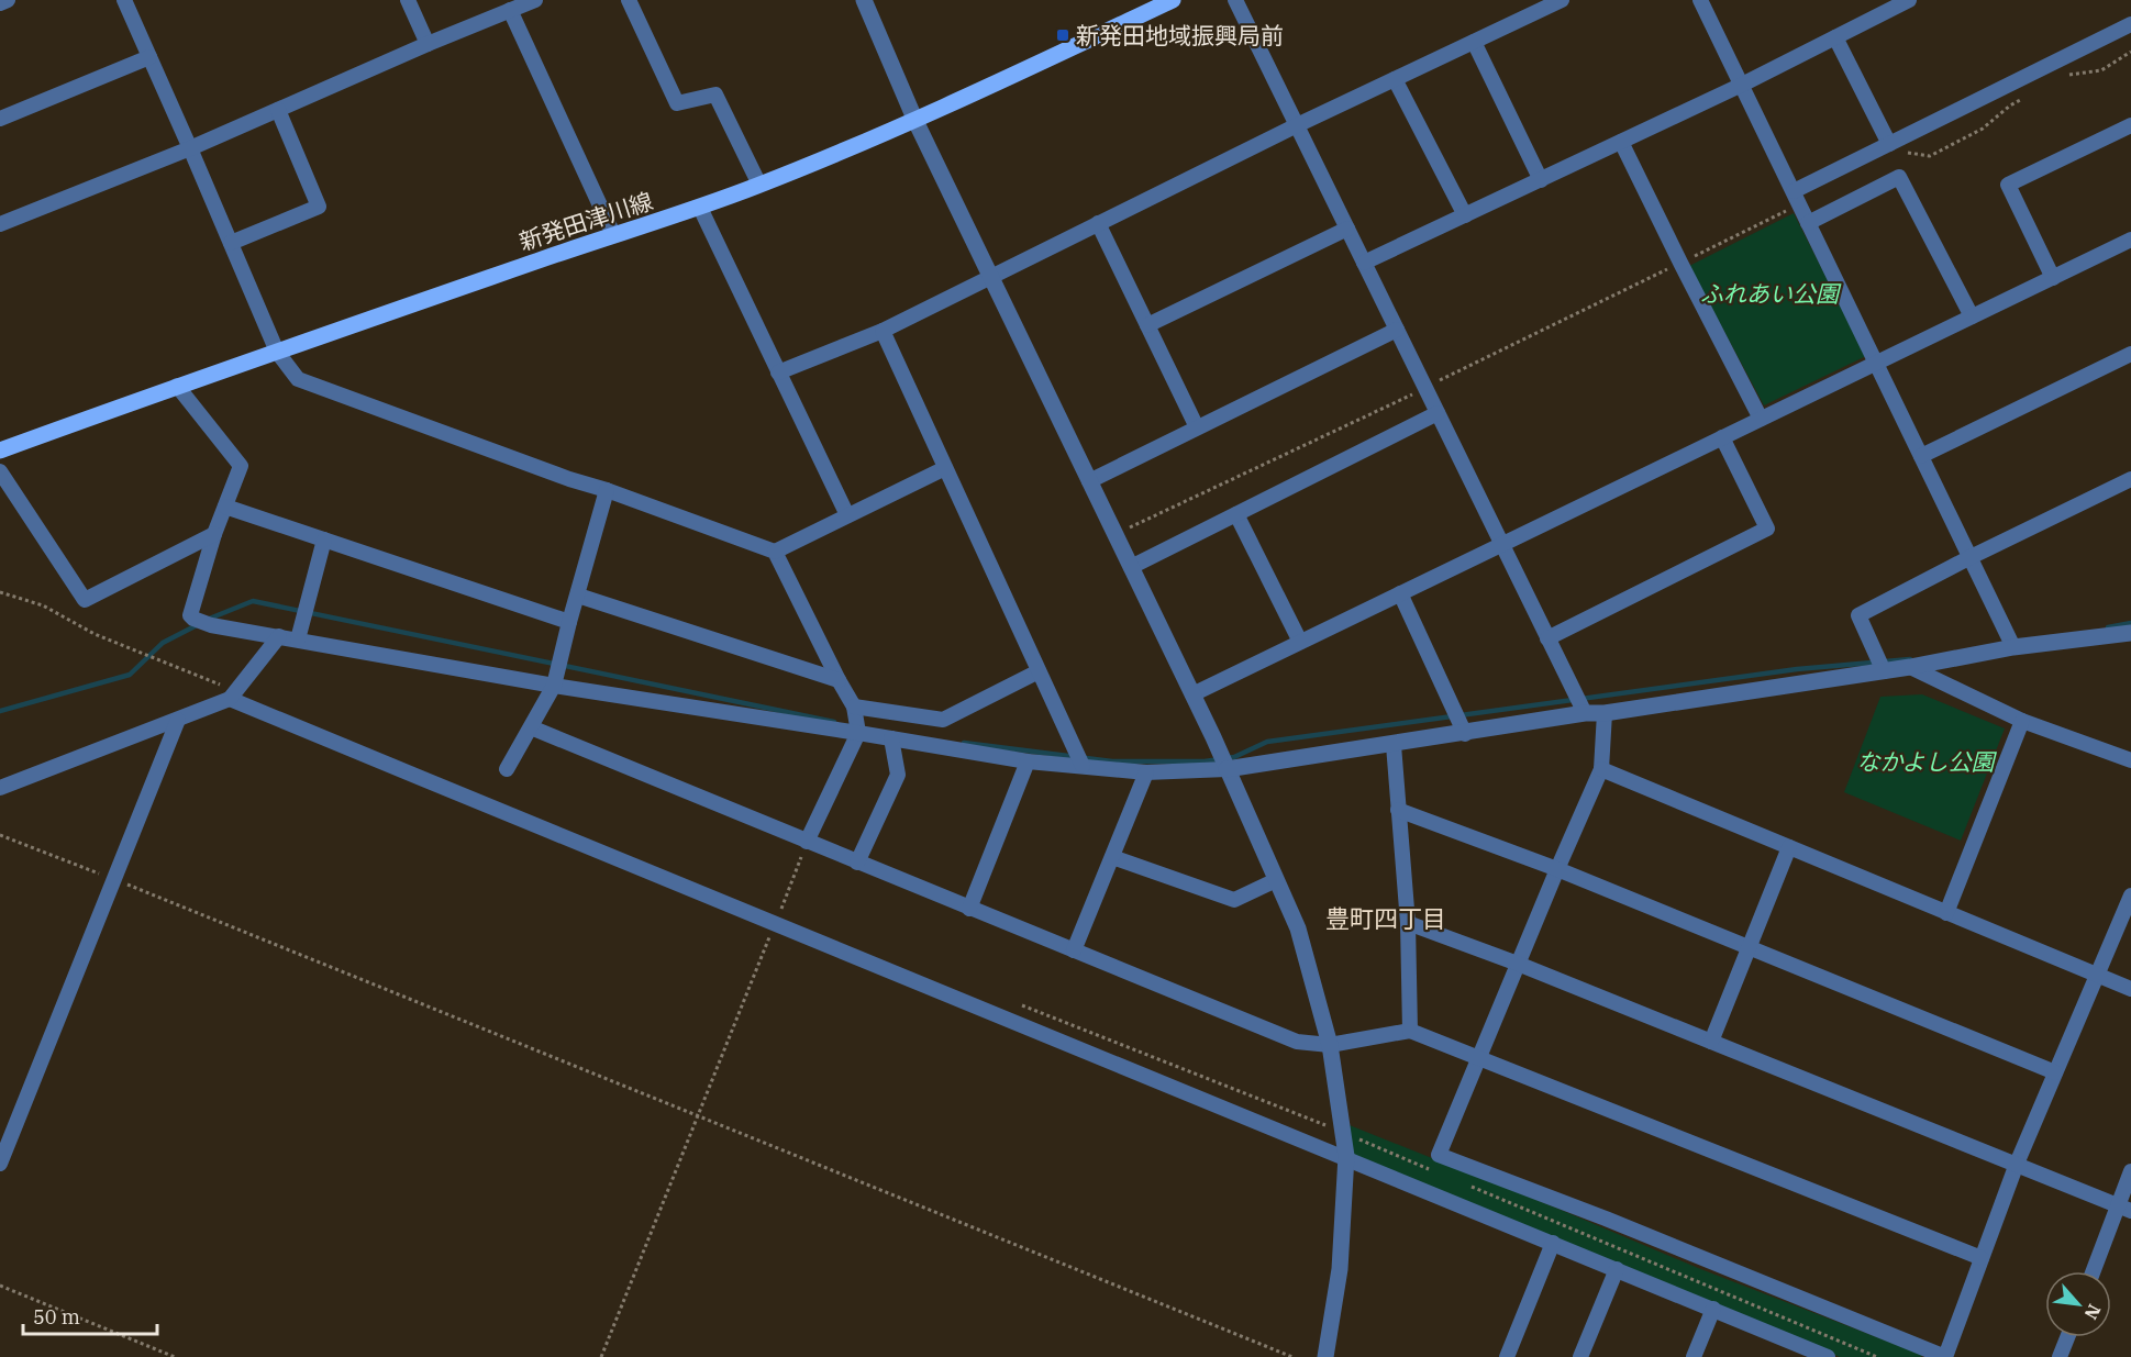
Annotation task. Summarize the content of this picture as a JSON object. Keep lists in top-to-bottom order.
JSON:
{
  "streets": {
    "main road": ["新発田津川線"]
  },
  "districts": ["豊町四丁目"],
  "parks": ["ふれあい公園", "なかよし公園"],
  "places": {
    "transit": ["新発田地域振興局前"]
  },
  "scale_bar": "50 m",
  "north": "bottom right"
}
